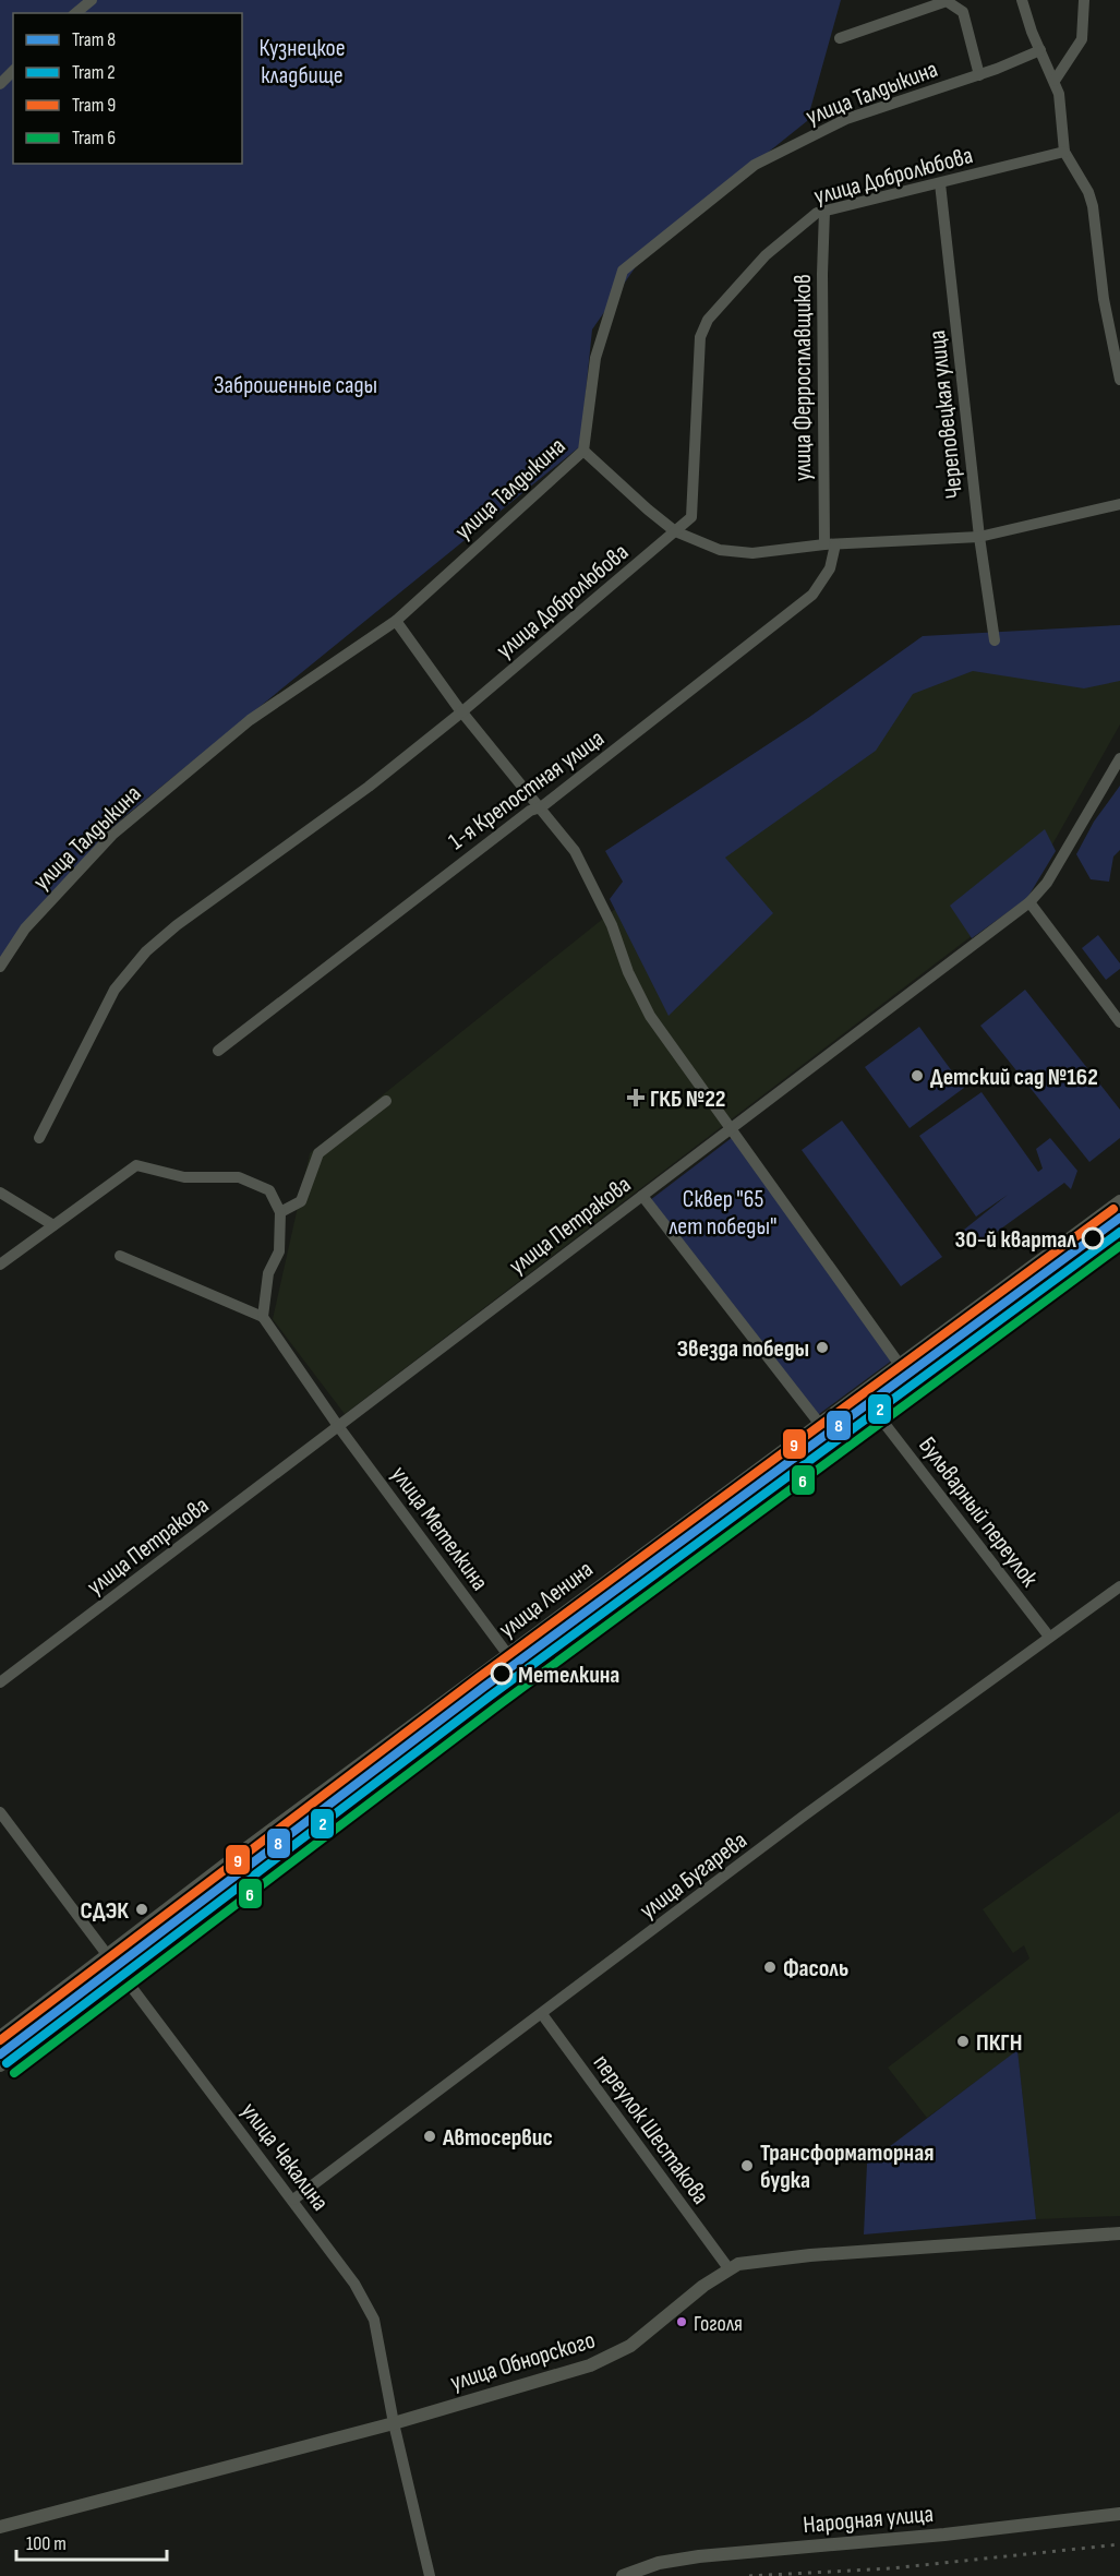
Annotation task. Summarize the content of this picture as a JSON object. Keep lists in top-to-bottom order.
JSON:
{
  "streets": {
    "main road": ["улица Ленина", "улица Обнорского", "Народная улица"],
    "street": [
      "улица Талдыкина",
      "улица Добролюбова",
      "улица Ферросплавщиков",
      "Череповецкая улица",
      "1-я Крепостная улица",
      "улица Петракова",
      "Бульварный переулок",
      "улица Метелкина",
      "улица Бугарева",
      "переулок Шестакова",
      "улица Чекалина"
    ]
  },
  "crossings": [
    ["улица Добролюбова", "улица Ферросплавщиков"],
    ["улица Добролюбова", "Череповецкая улица"],
    ["улица Ферросплавщиков", "1-я Крепостная улица"],
    ["улица Петракова", "улица Метелкина"],
    ["Бульварный переулок", "улица Ленина"],
    ["Бульварный переулок", "улица Бугарева"],
    ["улица Метелкина", "улица Ленина"],
    ["улица Ленина", "улица Чекалина"],
    ["улица Бугарева", "переулок Шестакова"],
    ["улица Бугарева", "улица Чекалина"],
    ["переулок Шестакова", "улица Обнорского"],
    ["улица Чекалина", "улица Обнорского"]
  ],
  "parks": ["Кузнецкое кладбище", "Заброшенные сады", "Сквер \"65 лет победы\""],
  "places": {
    "other": [
      "Детский сад №162",
      "30-й квартал",
      "Звезда победы",
      "Метелкина",
      "СДЭК",
      "Фасоль",
      "ПКГН",
      "Автосервис",
      "Трансформаторная будка",
      "Гоголя"
    ],
    "health": ["ГКБ №22"]
  },
  "lines": [
    "tram line 9",
    "tram line 8",
    "tram line 2",
    "tram line 6"
  ],
  "legend": [
    "Tram 8",
    "Tram 2",
    "Tram 9",
    "Tram 6"
  ],
  "scale_bar": "100 m"
}
